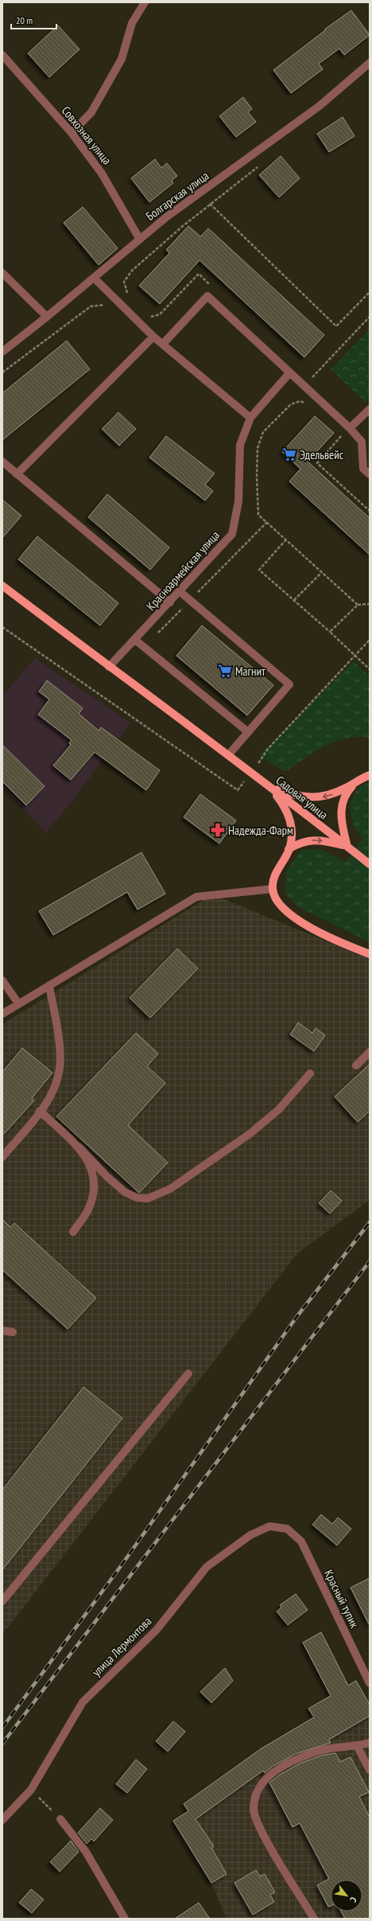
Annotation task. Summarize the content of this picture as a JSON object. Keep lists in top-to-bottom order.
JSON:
{
  "streets": {
    "main road": ["Садовая улица"],
    "street": [
      "Совхозная улица",
      "Болгарская улица",
      "Красноармейская улица",
      "Красный тупик",
      "улица Лермонтова"
    ]
  },
  "crossings": [
    ["Совхозная улица", "Болгарская улица"],
    ["Красноармейская улица", "Садовая улица"],
    ["Красный тупик", "улица Лермонтова"]
  ],
  "places": {
    "supermarket": ["Эдельвейс", "Магнит"],
    "pharmacy": ["Надежда-Фарм"]
  },
  "scale_bar": "20 m",
  "north": "bottom right"
}
